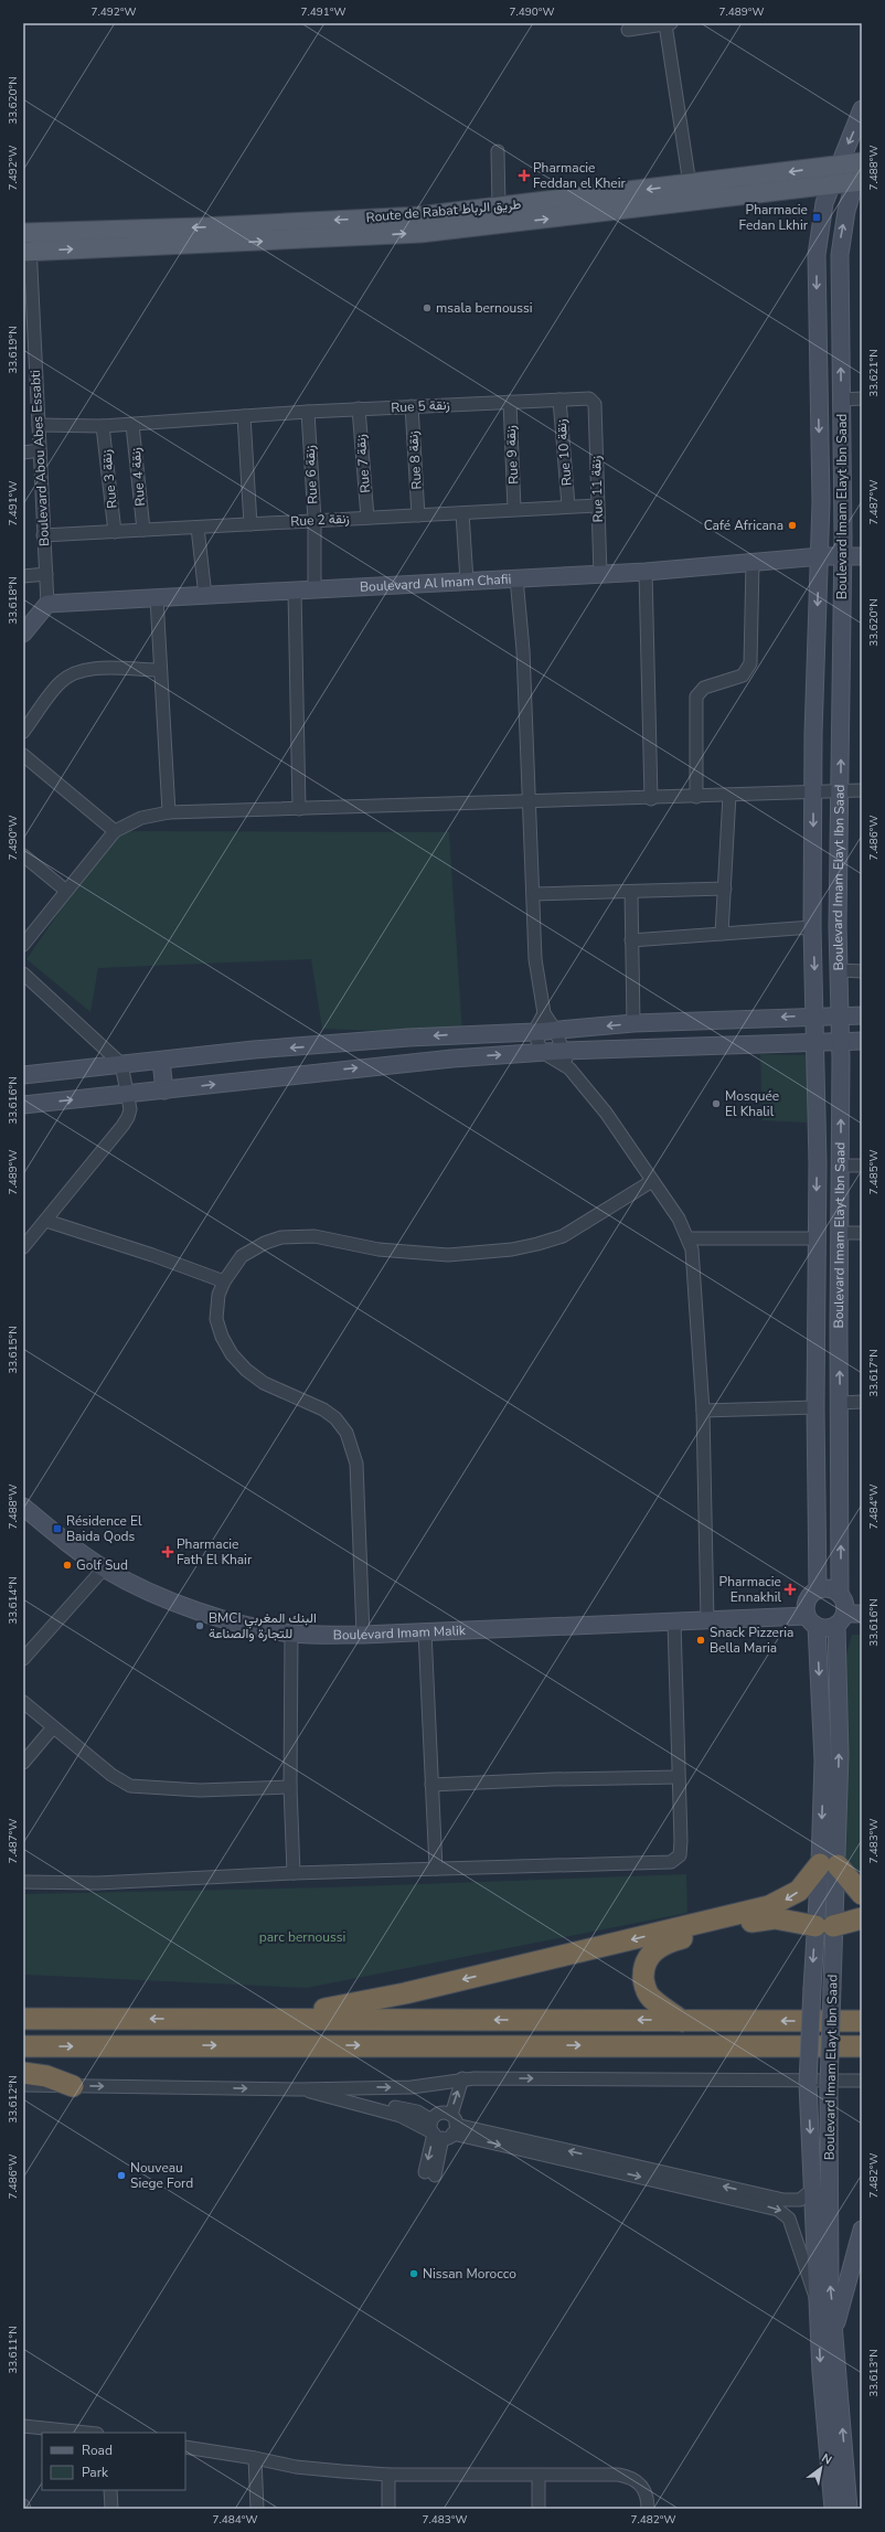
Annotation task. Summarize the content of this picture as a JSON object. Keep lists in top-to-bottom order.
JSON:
{
  "streets": {
    "main road": ["Route de Rabat طريق الرباط"],
    "street": [
      "Rue 5 زنقة",
      "Rue 10 زنقة",
      "Rue 9 زنقة",
      "Boulevard Abou Abes Essabti",
      "Rue 8 زنقة",
      "Rue 7 زنقة",
      "Rue 6 زنقة",
      "Rue 4 زنقة",
      "Rue 3 زنقة",
      "Rue 11 زنقة",
      "Boulevard Imam Elayt Ibn Saad",
      "Rue 2 زنقة",
      "Boulevard Al Imam Chafii",
      "Boulevard Imam Malik"
    ]
  },
  "crossings": [
    ["Route de Rabat طريق الرباط", "Boulevard Abou Abes Essabti"],
    ["Route de Rabat طريق الرباط", "Boulevard Imam Elayt Ibn Saad"],
    ["Rue 5 زنقة", "Rue 10 زنقة"],
    ["Rue 5 زنقة", "Rue 9 زنقة"],
    ["Rue 5 زنقة", "Boulevard Abou Abes Essabti"],
    ["Rue 5 زنقة", "Rue 8 زنقة"],
    ["Rue 5 زنقة", "Rue 7 زنقة"],
    ["Rue 5 زنقة", "Rue 6 زنقة"],
    ["Rue 5 زنقة", "Rue 4 زنقة"],
    ["Rue 5 زنقة", "Rue 3 زنقة"],
    ["Rue 5 زنقة", "Rue 11 زنقة"],
    ["Rue 10 زنقة", "Rue 2 زنقة"],
    ["Rue 9 زنقة", "Rue 2 زنقة"],
    ["Boulevard Abou Abes Essabti", "Rue 2 زنقة"],
    ["Boulevard Abou Abes Essabti", "Boulevard Al Imam Chafii"],
    ["Rue 8 زنقة", "Rue 2 زنقة"],
    ["Rue 7 زنقة", "Rue 2 زنقة"],
    ["Rue 6 زنقة", "Rue 2 زنقة"],
    ["Rue 6 زنقة", "Boulevard Al Imam Chafii"],
    ["Rue 4 زنقة", "Rue 2 زنقة"],
    ["Rue 3 زنقة", "Rue 2 زنقة"],
    ["Rue 11 زنقة", "Rue 2 زنقة"],
    ["Rue 11 زنقة", "Boulevard Al Imam Chafii"],
    ["Boulevard Imam Elayt Ibn Saad", "Boulevard Al Imam Chafii"],
    ["Boulevard Imam Elayt Ibn Saad", "Boulevard Imam Malik"]
  ],
  "parks": ["parc bernoussi"],
  "places": {
    "health": ["Pharmacie Feddan el Kheir", "Pharmacie Fath El Khair", "Pharmacie Ennakhil"],
    "transit": ["Pharmacie Fedan Lkhir", "Résidence El Baida Qods"],
    "other": [
      "msala bernoussi",
      "Café Africana",
      "Mosquée El Khalil",
      "Golf Sud",
      "BMCI البنك المغربي للتجارة والصناعة",
      "Snack Pizzeria Bella Maria",
      "Nouveau Siege Ford",
      "Nissan Morocco"
    ]
  },
  "legend": ["Road", "Park"],
  "north": "top right",
  "coordinates": [
    "7.492°W",
    "7.491°W",
    "7.490°W",
    "7.489°W",
    "33.620°N",
    "7.488°W",
    "33.619°N",
    "33.621°N",
    "7.487°W",
    "33.618°N",
    "7.486°W",
    "33.616°N",
    "7.485°W",
    "33.615°N",
    "33.617°N",
    "7.484°W",
    "33.614°N",
    "7.483°W",
    "33.612°N",
    "7.482°W",
    "33.611°N",
    "33.613°N"
  ]
}
